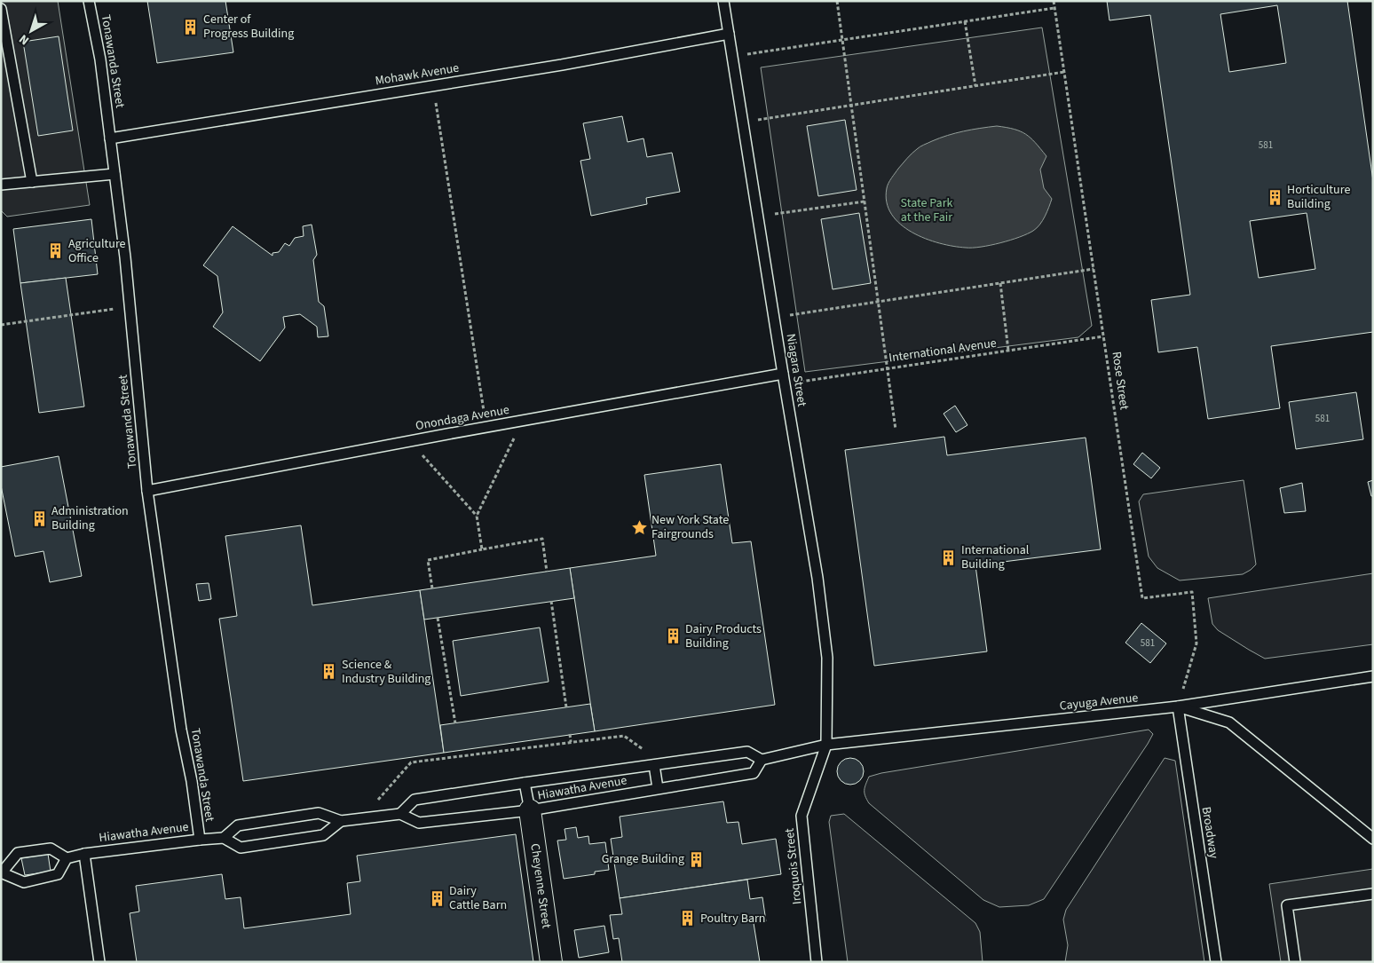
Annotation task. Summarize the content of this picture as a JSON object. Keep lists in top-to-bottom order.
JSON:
{
  "streets": {
    "street": ["Cheyenne Street"],
    "lane": [
      "Tonawanda Street",
      "Mohawk Avenue",
      "Niagara Street",
      "Onondaga Avenue",
      "Cayuga Avenue",
      "Hiawatha Avenue",
      "Broadway",
      "Iroquois Street"
    ],
    "path": ["International Avenue", "Rose Street"]
  },
  "crossings": [
    ["Tonawanda Street", "Mohawk Avenue"],
    ["Tonawanda Street", "Onondaga Avenue"],
    ["Tonawanda Street", "Hiawatha Avenue"],
    ["Mohawk Avenue", "Niagara Street"],
    ["International Avenue", "Niagara Street"],
    ["International Avenue", "Rose Street"],
    ["International Avenue", "Onondaga Avenue"],
    ["Niagara Street", "Onondaga Avenue"],
    ["Niagara Street", "Cayuga Avenue"],
    ["Niagara Street", "Iroquois Street"],
    ["Rose Street", "Cayuga Avenue"],
    ["Rose Street", "Broadway"],
    ["Cayuga Avenue", "Broadway"],
    ["Cayuga Avenue", "Iroquois Street"],
    ["Hiawatha Avenue", "Cheyenne Street"]
  ],
  "parks": ["State Park at the Fair"],
  "places": {
    "building": [
      "Center of Progress Building",
      "Horticulture Building",
      "Agriculture Office",
      "Administration Building",
      "International Building",
      "Dairy Products Building",
      "Science & Industry Building",
      "Grange Building",
      "Dairy Cattle Barn",
      "Poultry Barn"
    ],
    "place": ["New York State Fairgrounds"]
  },
  "house_numbers": ["581", "581", "581"],
  "north": "bottom left"
}
